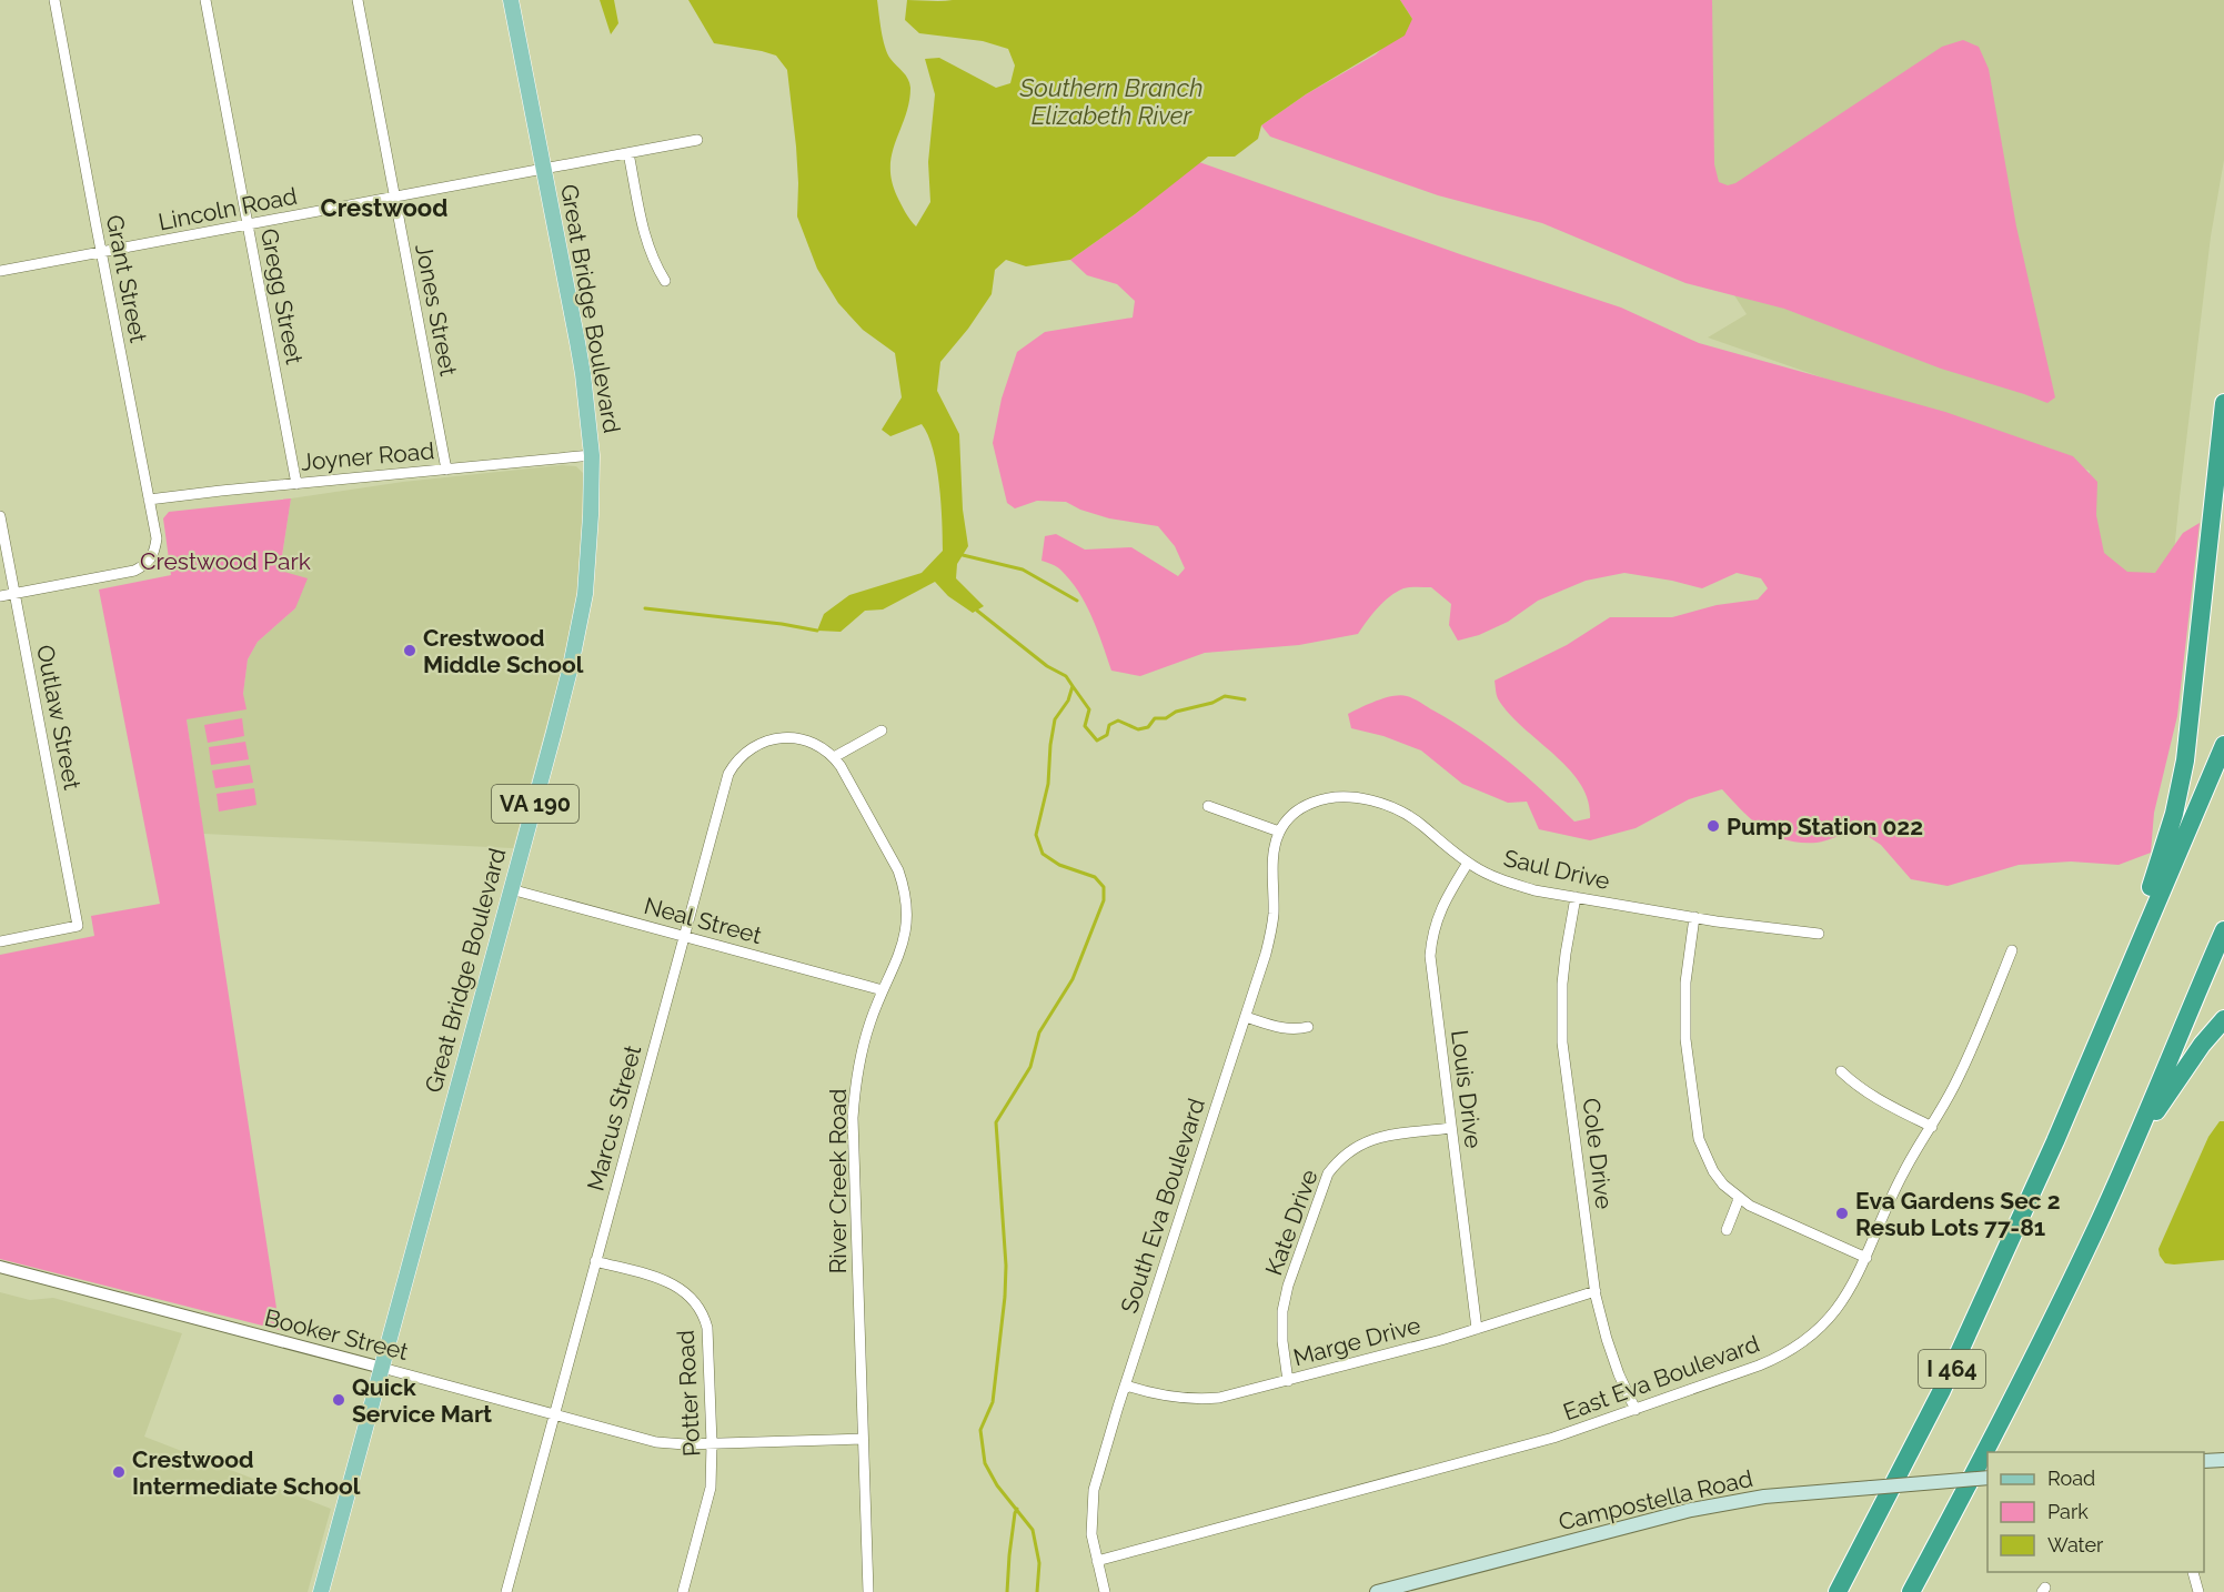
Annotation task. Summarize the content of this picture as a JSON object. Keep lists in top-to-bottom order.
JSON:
{
  "streets": {
    "highway": ["I 464"],
    "main road": ["Great Bridge Boulevard", "VA 190", "Campostella Road"],
    "street": [
      "Lincoln Road",
      "Grant Street",
      "Gregg Street",
      "Jones Street",
      "Joyner Road",
      "Outlaw Street",
      "Saul Drive",
      "Neal Street",
      "Louis Drive",
      "Marcus Street",
      "Cole Drive",
      "River Creek Road",
      "South Eva Boulevard",
      "Kate Drive",
      "Booker Street",
      "Marge Drive",
      "East Eva Boulevard",
      "Potter Road"
    ]
  },
  "crossings": [
    ["Lincoln Road", "Grant Street"],
    ["Lincoln Road", "Gregg Street"],
    ["Lincoln Road", "Great Bridge Boulevard"],
    ["Lincoln Road", "Jones Street"],
    ["Grant Street", "Joyner Road"],
    ["Grant Street", "Outlaw Street"],
    ["Gregg Street", "Joyner Road"],
    ["Great Bridge Boulevard", "Joyner Road"],
    ["Great Bridge Boulevard", "Neal Street"],
    ["Great Bridge Boulevard", "Booker Street"],
    ["Jones Street", "Joyner Road"],
    ["Saul Drive", "Louis Drive"],
    ["Saul Drive", "Cole Drive"],
    ["Saul Drive", "South Eva Boulevard"],
    ["Neal Street", "Marcus Street"],
    ["Neal Street", "River Creek Road"],
    ["Louis Drive", "Kate Drive"],
    ["Louis Drive", "Marge Drive"],
    ["Marcus Street", "River Creek Road"],
    ["Marcus Street", "Booker Street"],
    ["Marcus Street", "Potter Road"],
    ["Cole Drive", "Marge Drive"],
    ["Cole Drive", "East Eva Boulevard"],
    ["River Creek Road", "Booker Street"],
    ["South Eva Boulevard", "Marge Drive"],
    ["South Eva Boulevard", "East Eva Boulevard"],
    ["Kate Drive", "Marge Drive"],
    ["Booker Street", "Potter Road"]
  ],
  "districts": ["Crestwood"],
  "water": ["Southern Branch Elizabeth River"],
  "parks": ["Crestwood Park"],
  "places": [
    "Crestwood Middle School",
    "Pump Station 022",
    "Eva Gardens Sec 2 Resub Lots 77-81",
    "Quick Service Mart",
    "Crestwood Intermediate School"
  ],
  "legend": ["Road", "Park", "Water"]
}
